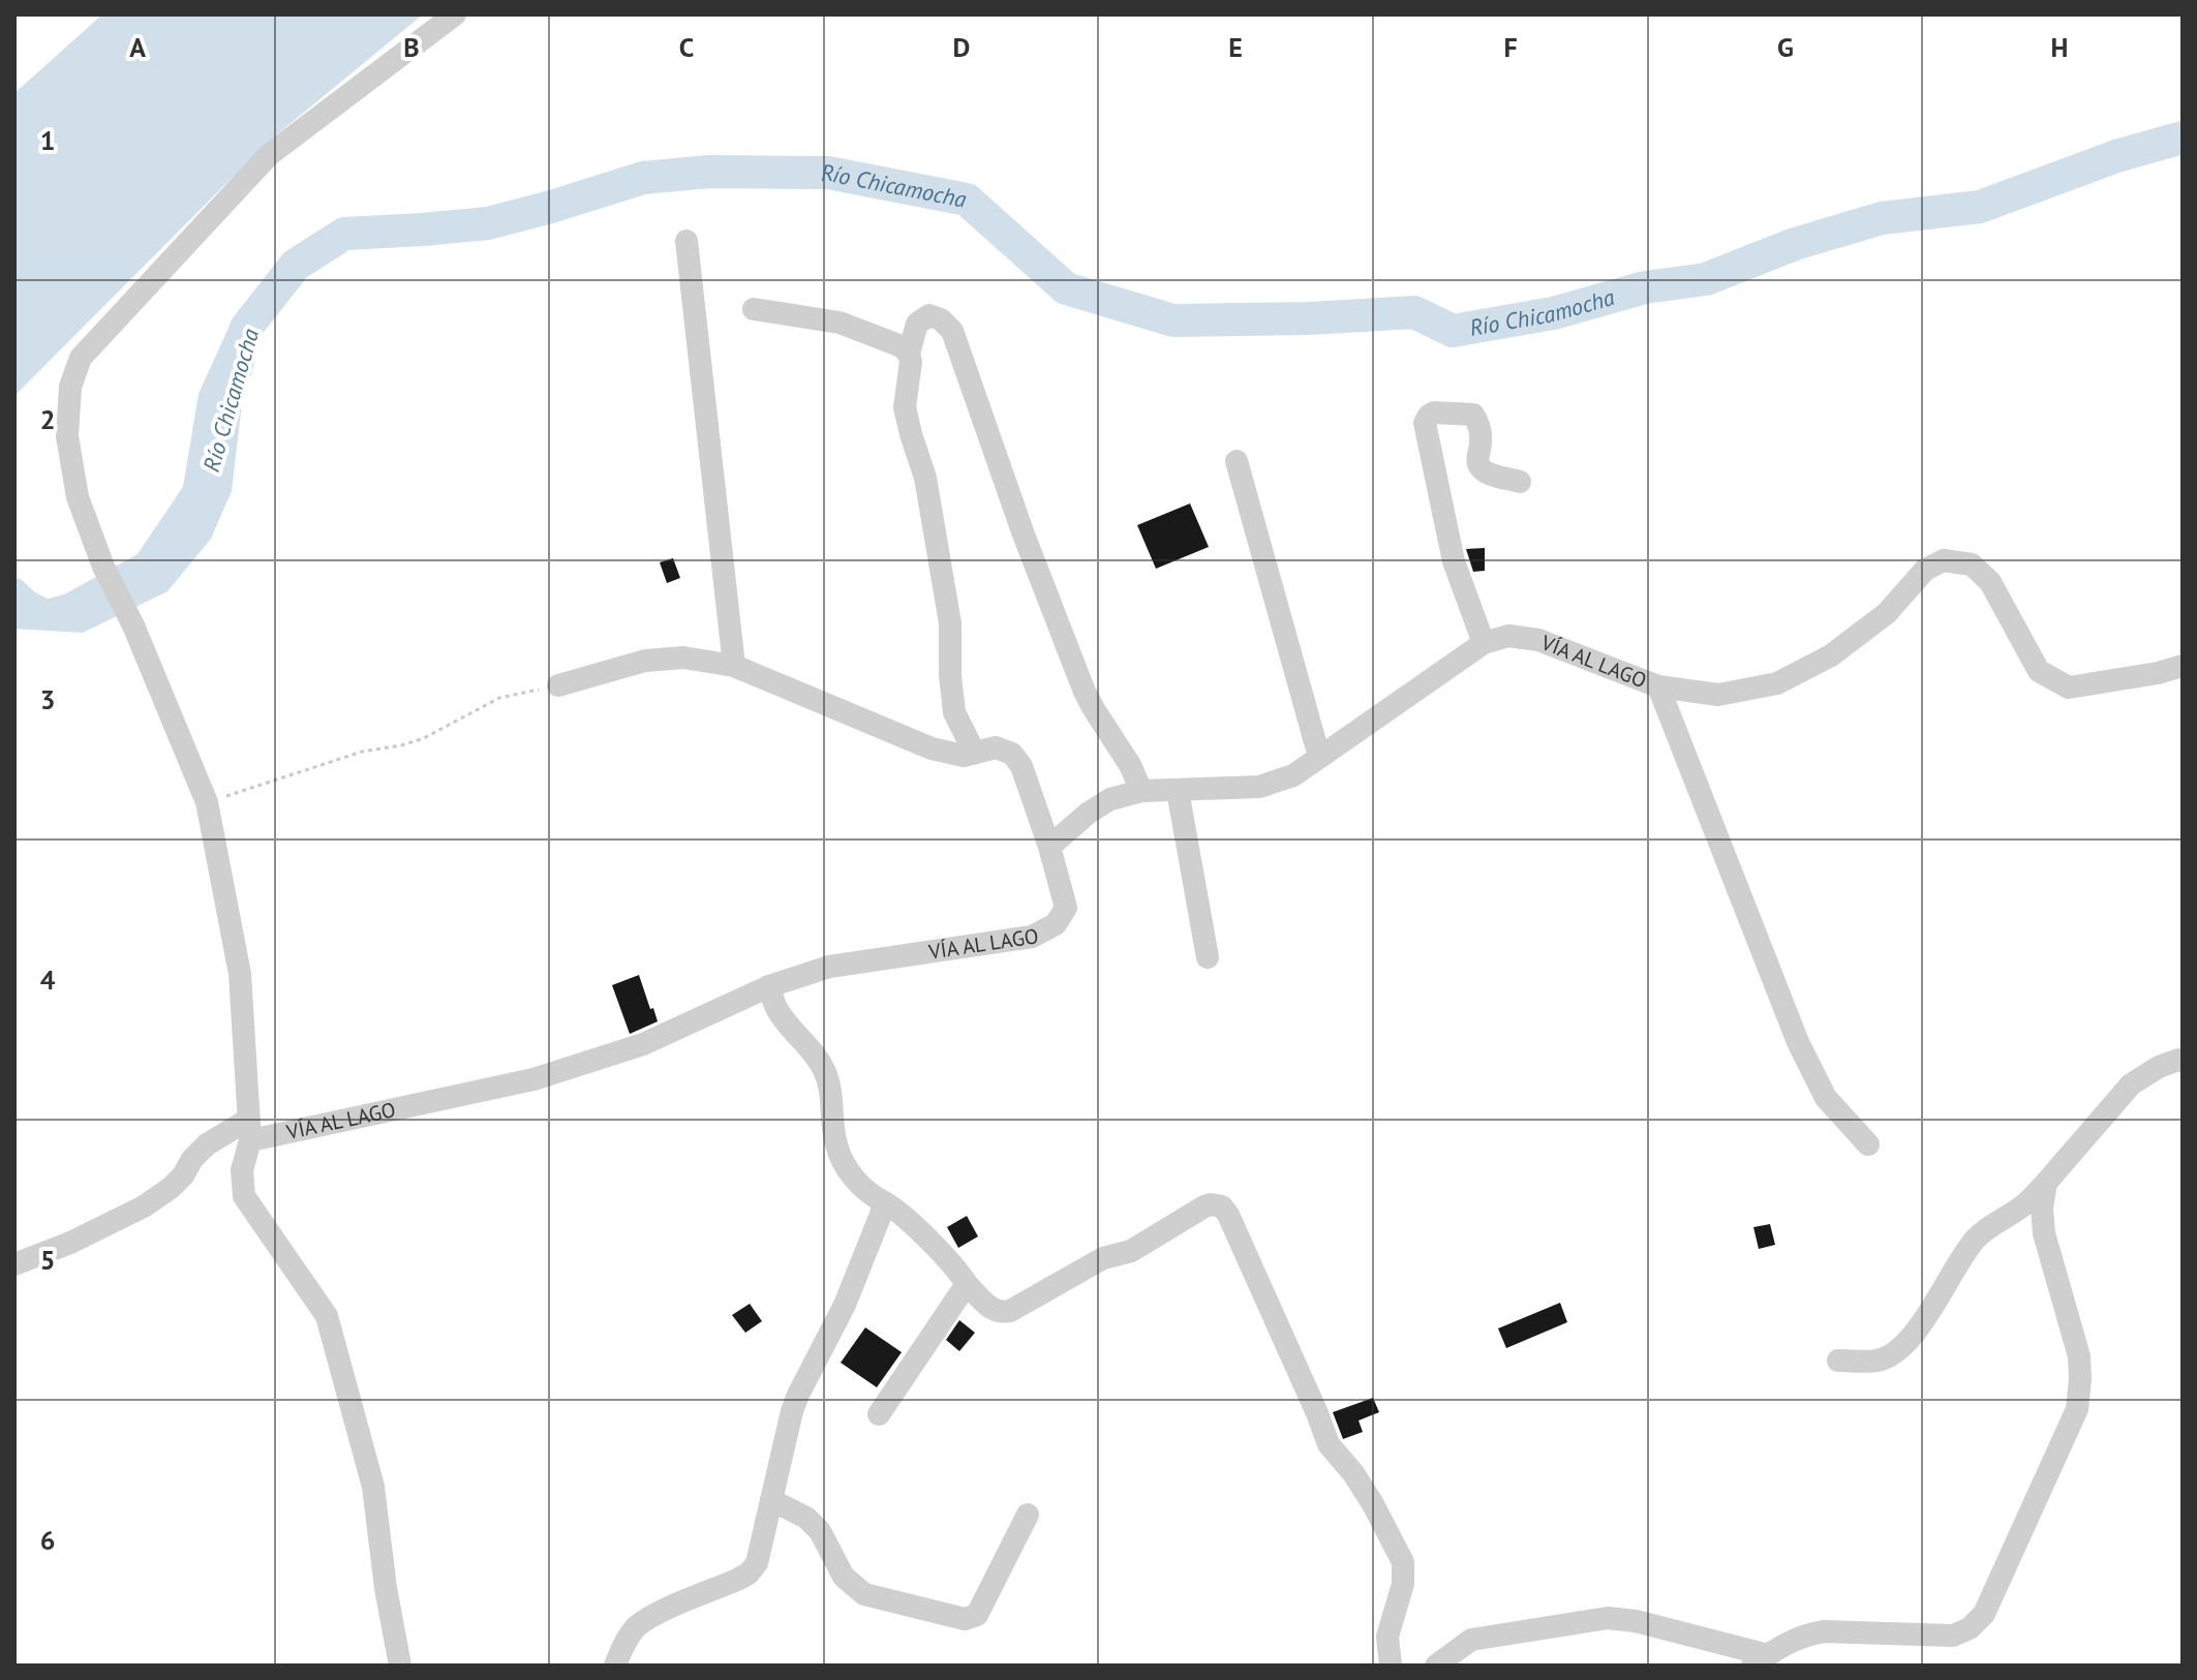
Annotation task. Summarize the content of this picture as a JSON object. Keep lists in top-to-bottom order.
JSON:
{
  "streets": {
    "street": ["VÍA AL LAGO"]
  },
  "water": ["Río Chicamocha"],
  "grid": {
    "columns": [
      "A",
      "B",
      "C",
      "D",
      "E",
      "F",
      "G",
      "H"
    ],
    "rows": [
      "1",
      "2",
      "3",
      "4",
      "5",
      "6"
    ]
  }
}
